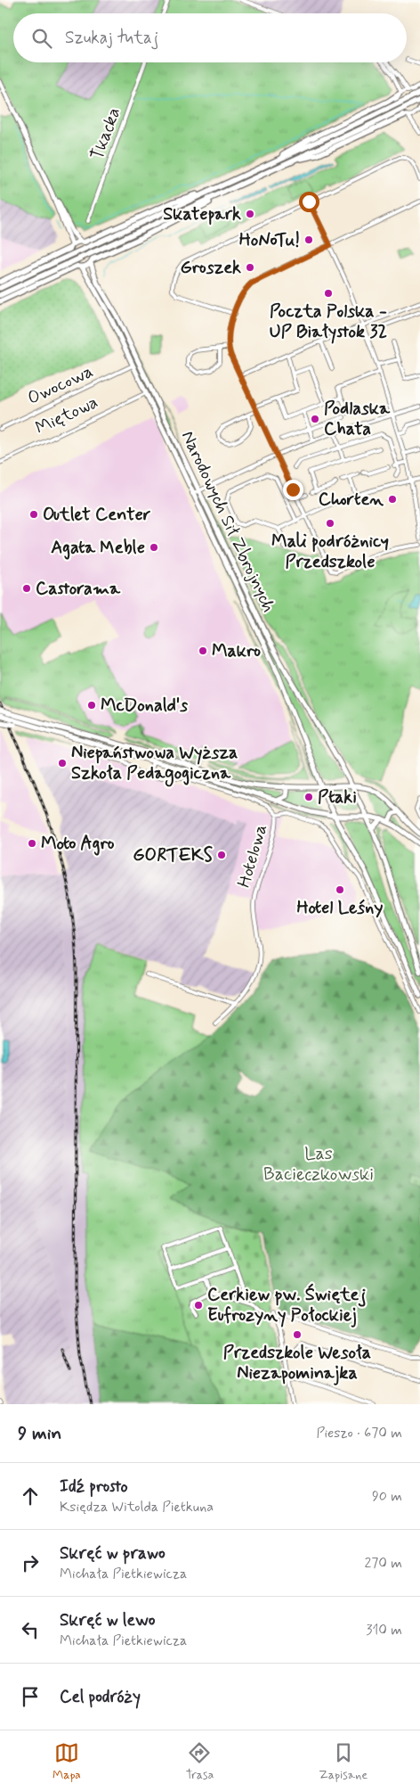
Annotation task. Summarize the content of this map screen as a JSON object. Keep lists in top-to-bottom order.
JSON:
{
  "streets": {
    "main road": ["Narodowych Sił Zbrojnych"],
    "street": [
      "Tkacka",
      "Owocowa",
      "Miętowa",
      "Hotelowa"
    ]
  },
  "crossings": [
    ["Owocowa", "Narodowych Sił Zbrojnych"],
    ["Miętowa", "Narodowych Sił Zbrojnych"]
  ],
  "parks": ["Las Bacieczkowski"],
  "places": [
    "Skatepark",
    "HoNoTu!",
    "Groszek",
    "Poczta Polska - UP Białystok 32",
    "Podlaska Chata",
    "Chorten",
    "Outlet Center",
    "Mali podróżnicy Przedszkole",
    "Agata Meble",
    "Castorama",
    "Makro",
    "McDonald's",
    "Niepaństwowa Wyższa Szkoła Pedagogiczna",
    "Ptaki",
    "Moto Agro",
    "GORTEKS",
    "Hotel Leśny",
    "Cerkiew pw. Świętej Eufrozyny Połockiej",
    "Przedszkole Wesoła Niezapominajka"
  ],
  "page": {
    "search": "Szukaj tutaj",
    "heading": ["9 min", "Pieszo · 670 m"],
    "list": [
      ["Idź prosto", "Księdza Witolda Pietkuna", "90 m"],
      ["Skręć w prawo", "Michała Pietkiewicza", "270 m"],
      ["Skręć w lewo", "Michała Pietkiewicza", "310 m"],
      "Cel podróży"
    ],
    "nav": ["Mapa", "Trasa", "Zapisane"]
  }
}
